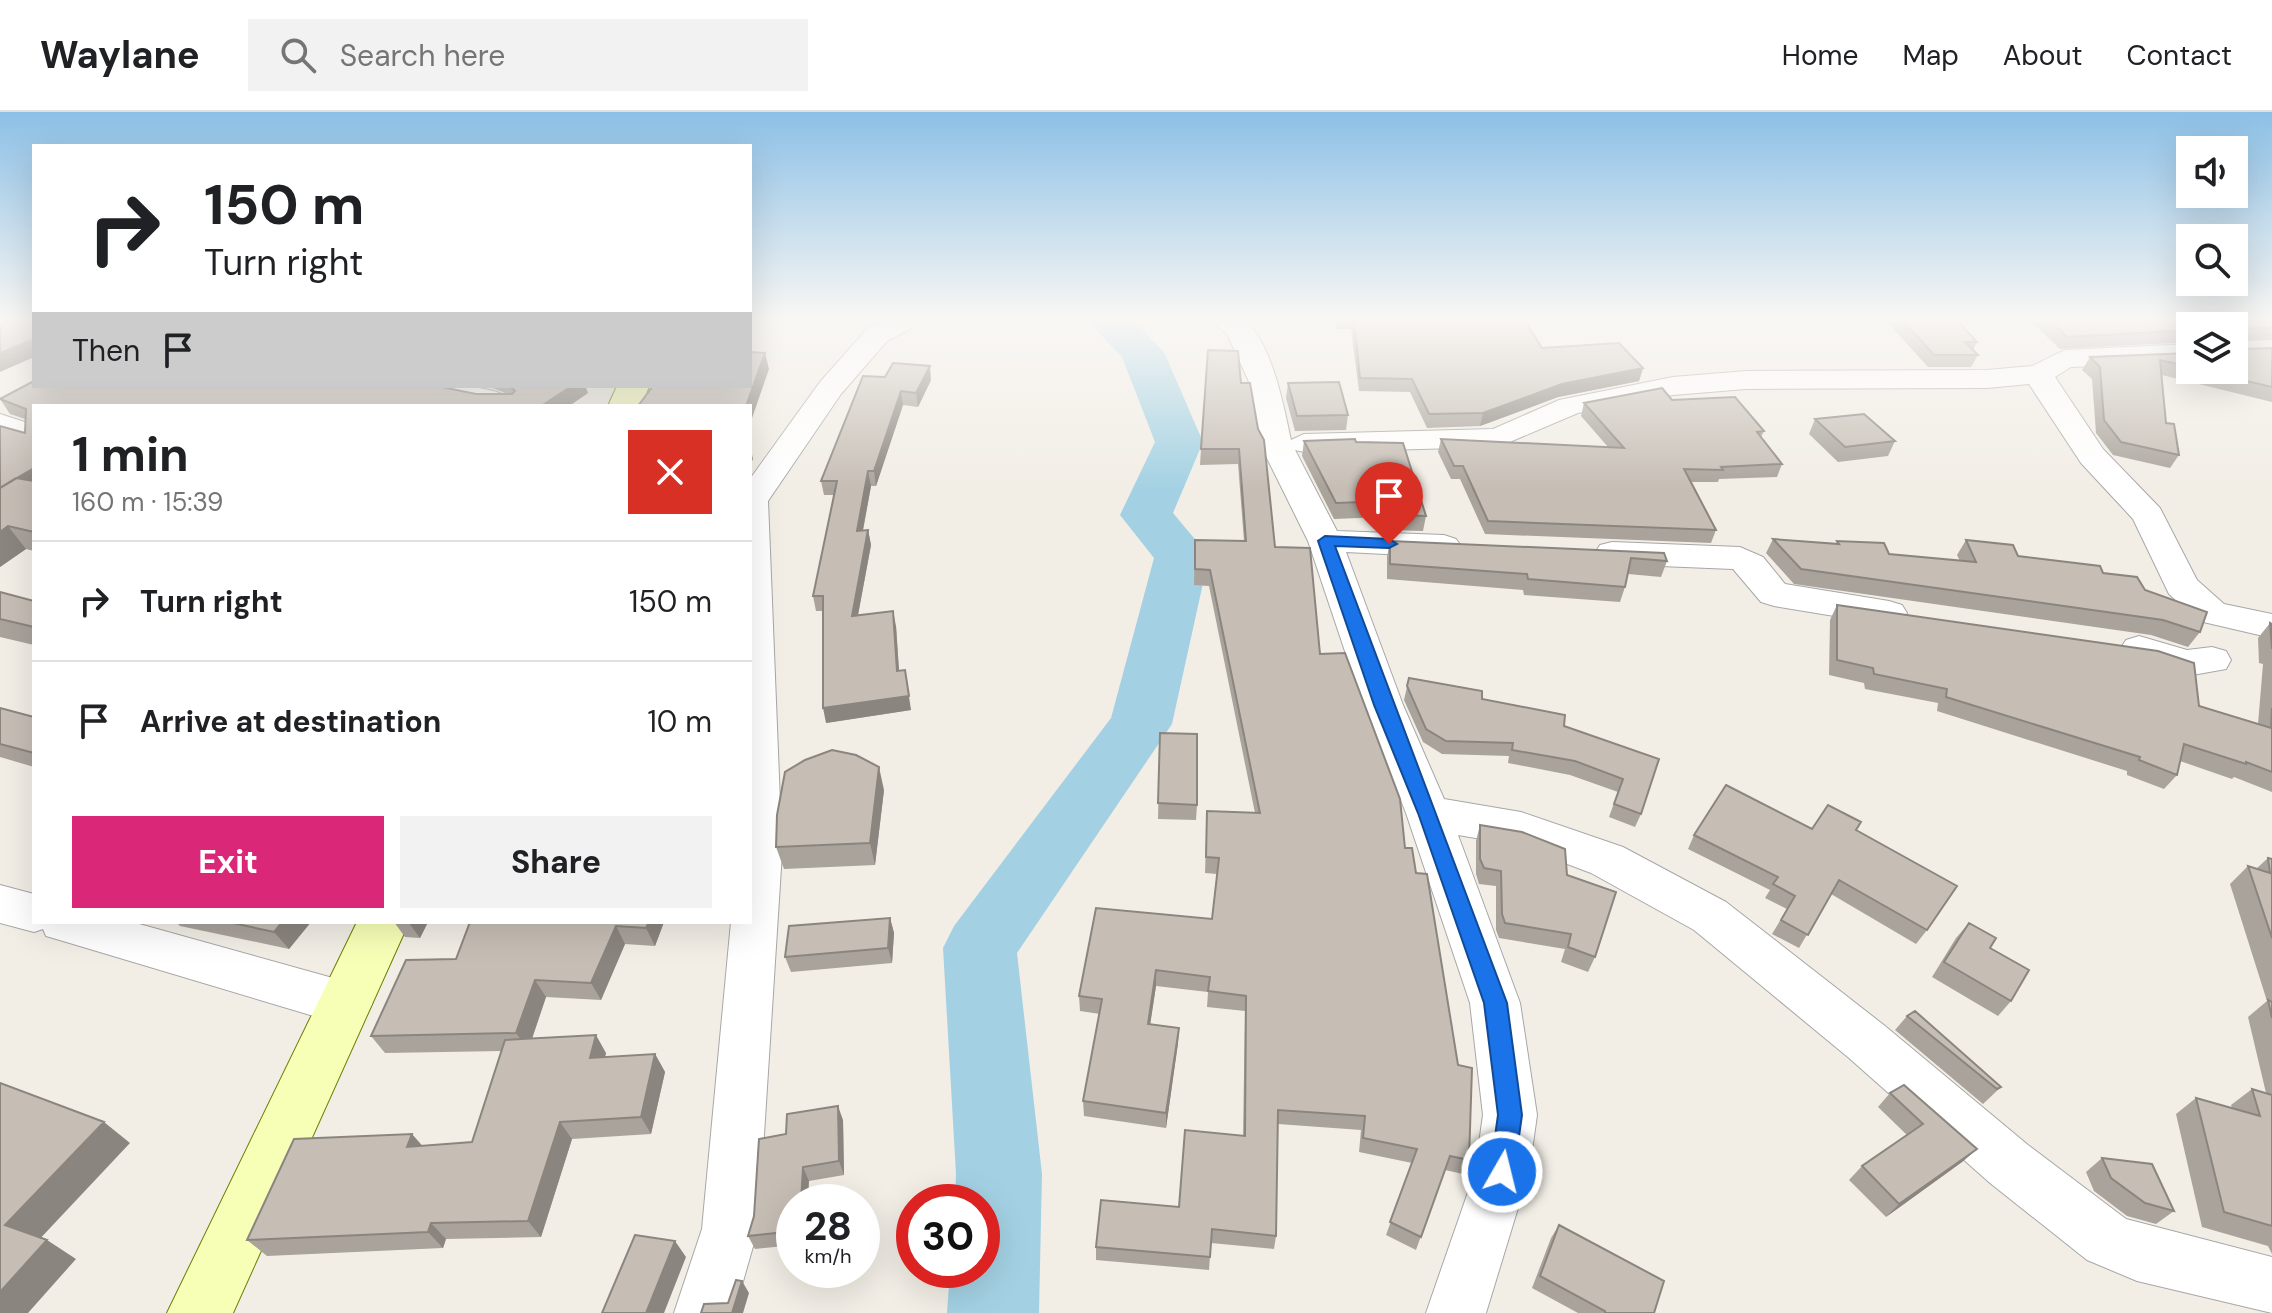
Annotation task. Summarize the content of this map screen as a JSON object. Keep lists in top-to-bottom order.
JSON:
{
  "page": {
    "header": "Waylane",
    "search": "Search here",
    "nav": [
      "Home",
      "Map",
      "About",
      "Contact"
    ],
    "turn": ["150 m", "Turn right"],
    "then": "Then",
    "heading": ["1 min", "160 m · 15:39"],
    "list": [
      {
        "name": "Turn right",
        "value": "150 m"
      },
      {
        "name": "Arrive at destination",
        "value": "10 m"
      }
    ],
    "buttons": ["Exit", "Share"],
    "speed": "28 km/h",
    "limit": "30"
  }
}
